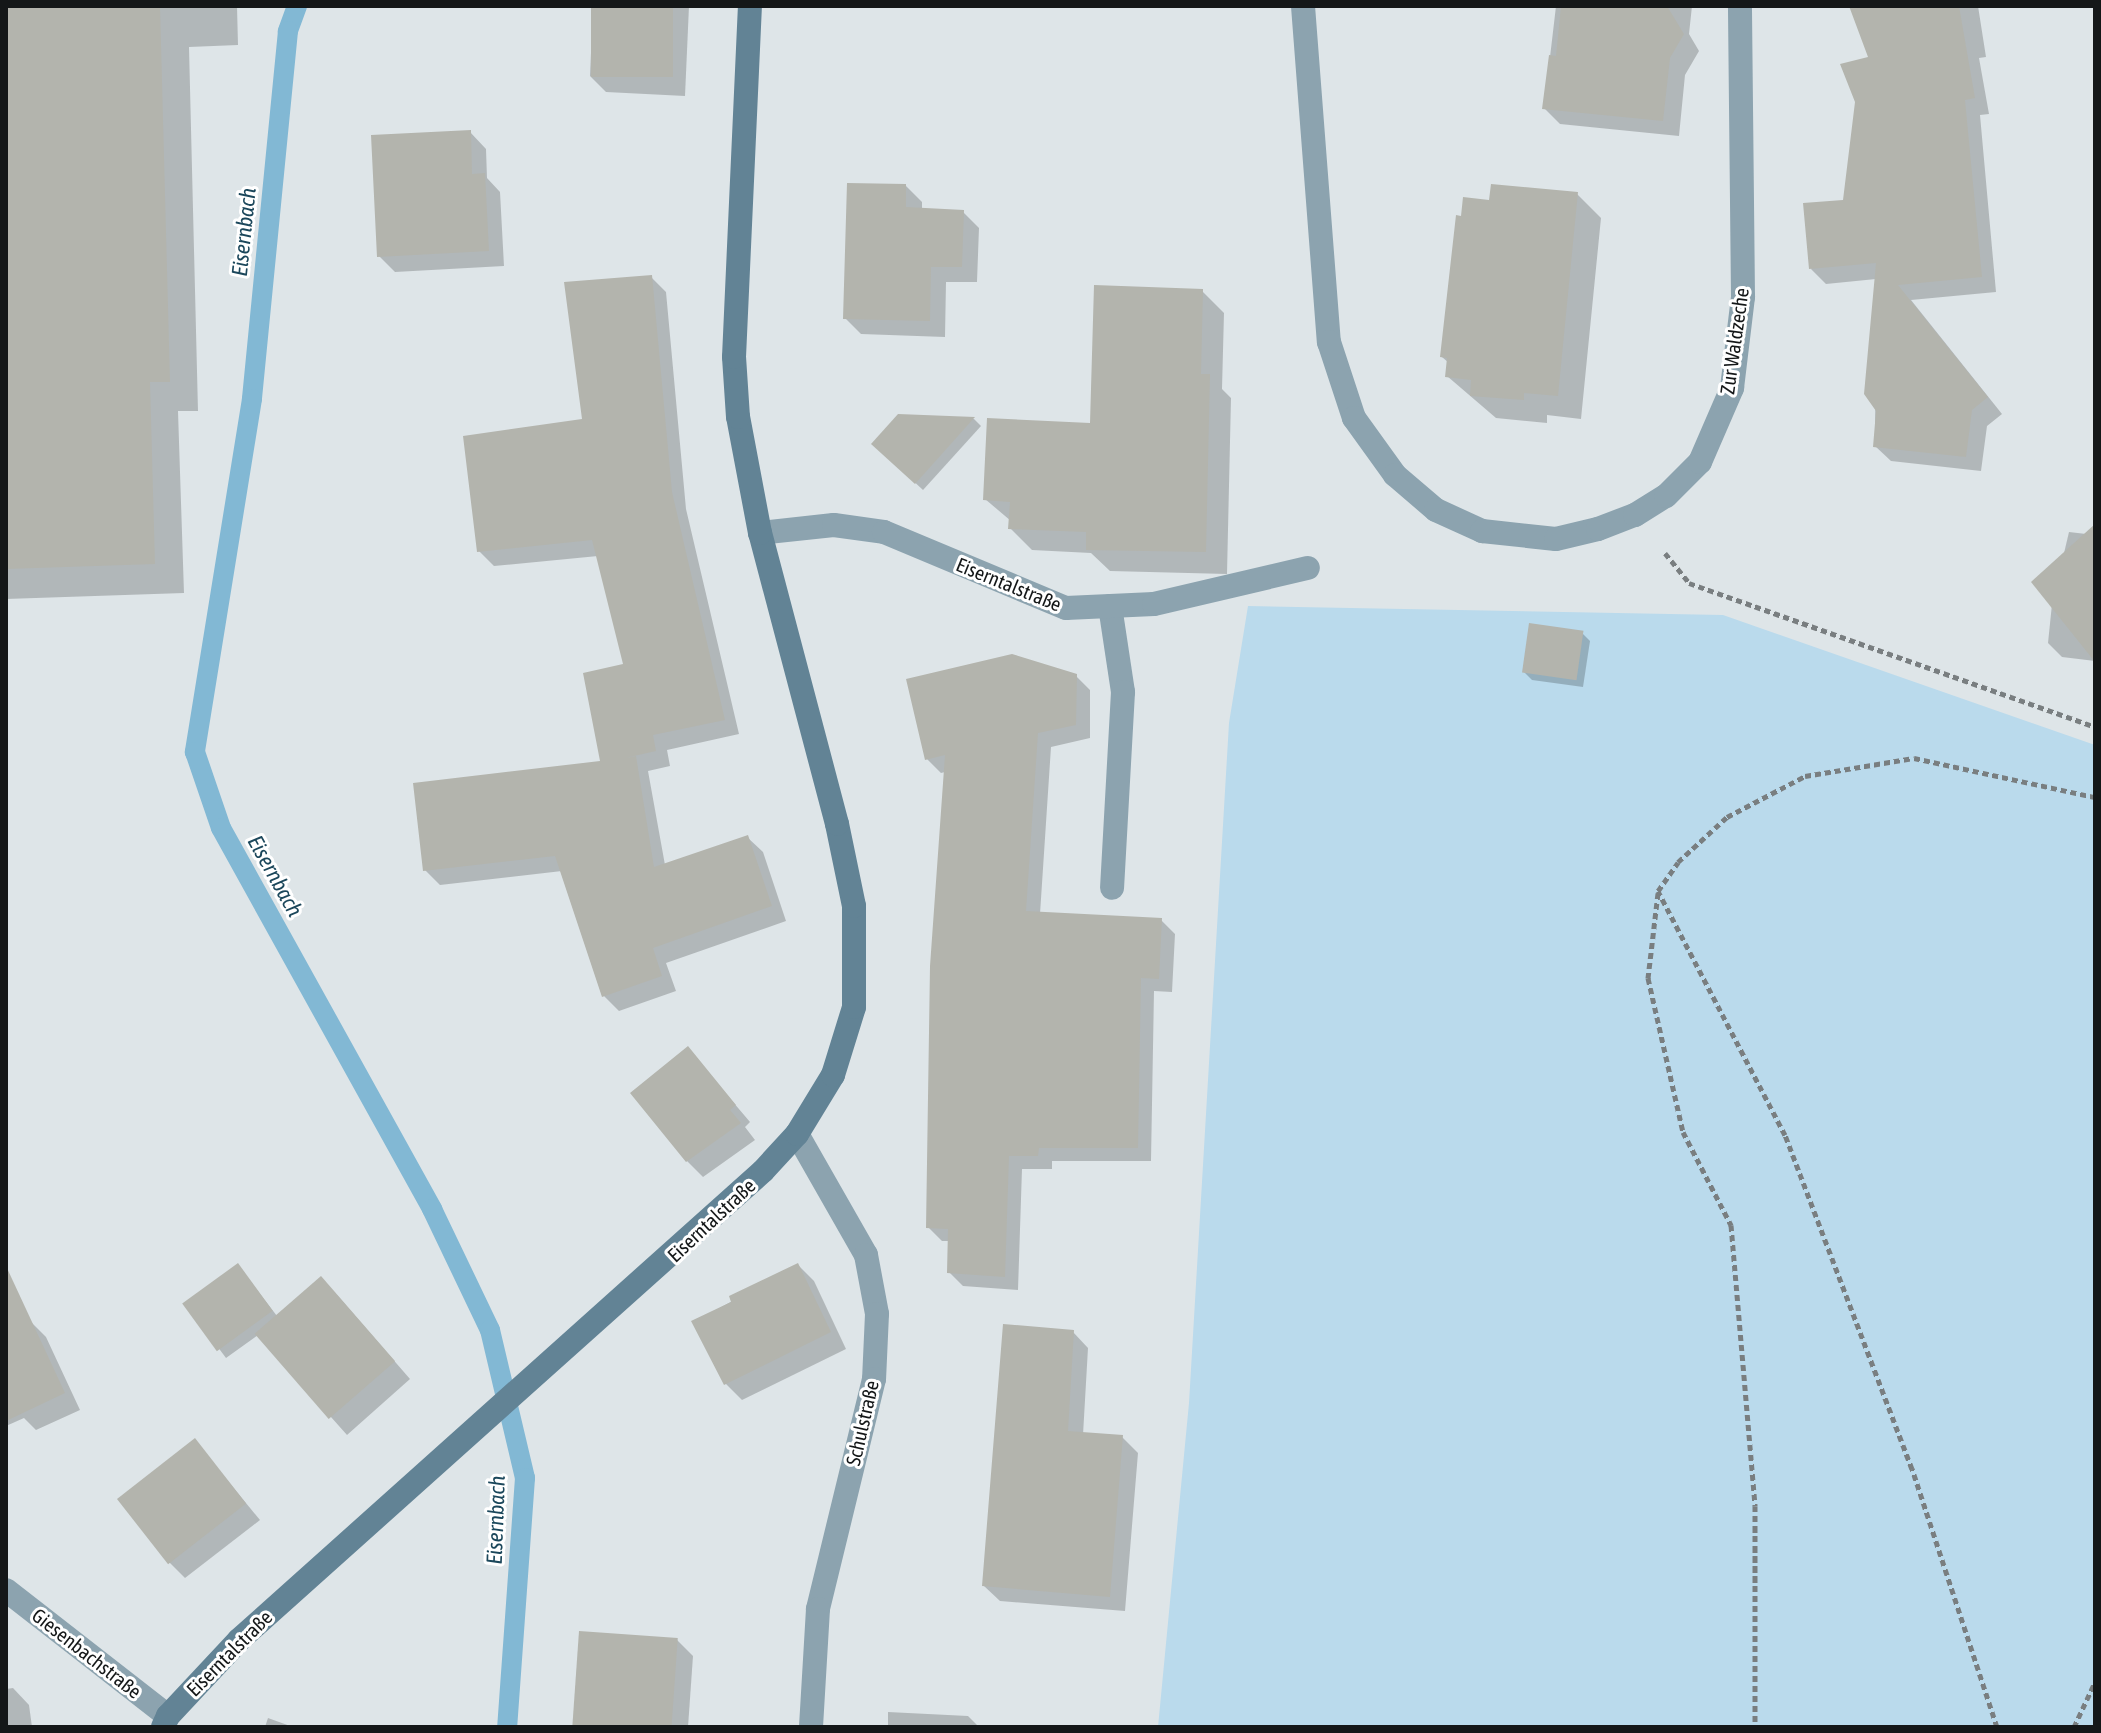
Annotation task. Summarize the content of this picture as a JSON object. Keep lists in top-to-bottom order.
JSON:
{
  "streets": {
    "main road": ["Eiserntalstraße"],
    "street": ["Zur Waldzeche", "Schulstraße", "Giesenbachstraße"]
  },
  "crossings": [
    ["Eiserntalstraße", "Schulstraße"],
    ["Eiserntalstraße", "Giesenbachstraße"]
  ],
  "water": ["Eisernbach"]
}
